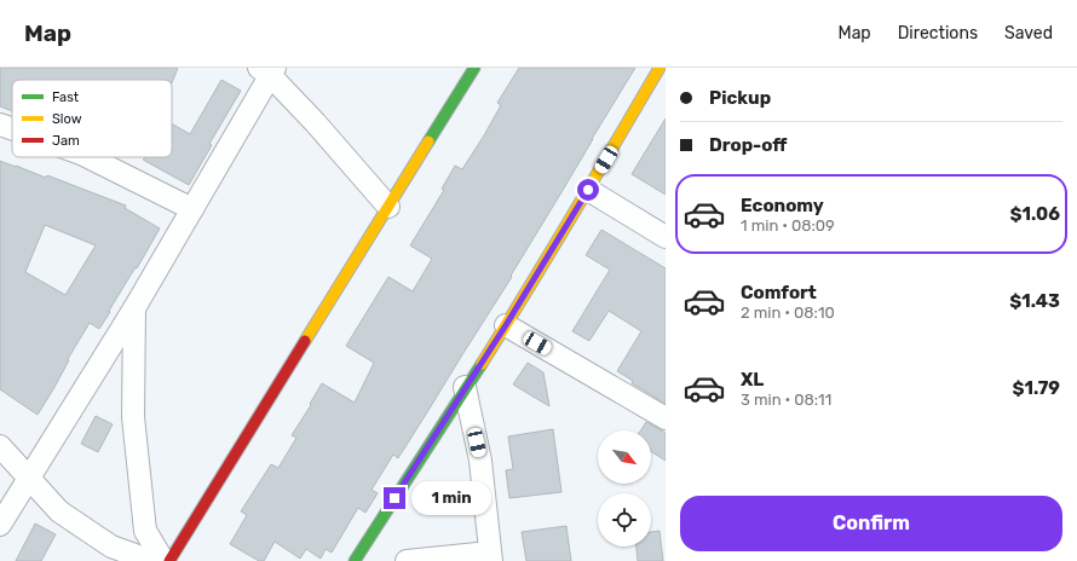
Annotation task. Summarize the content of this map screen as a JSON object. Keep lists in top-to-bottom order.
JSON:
{
  "legend": ["Fast", "Slow", "Jam"],
  "north": "bottom right",
  "page": {
    "header": "Map",
    "nav": ["Map", "Directions", "Saved"],
    "banner": ["Pickup", "Drop-off"],
    "list": [
      {
        "name": "Economy",
        "note": "1 min · 08:09",
        "value": "$1.06"
      },
      {
        "name": "Comfort",
        "note": "2 min · 08:10",
        "value": "$1.43"
      },
      {
        "name": "XL",
        "note": "3 min · 08:11",
        "value": "$1.79"
      }
    ],
    "bubble": "1 min",
    "buttons": "Confirm"
  }
}
